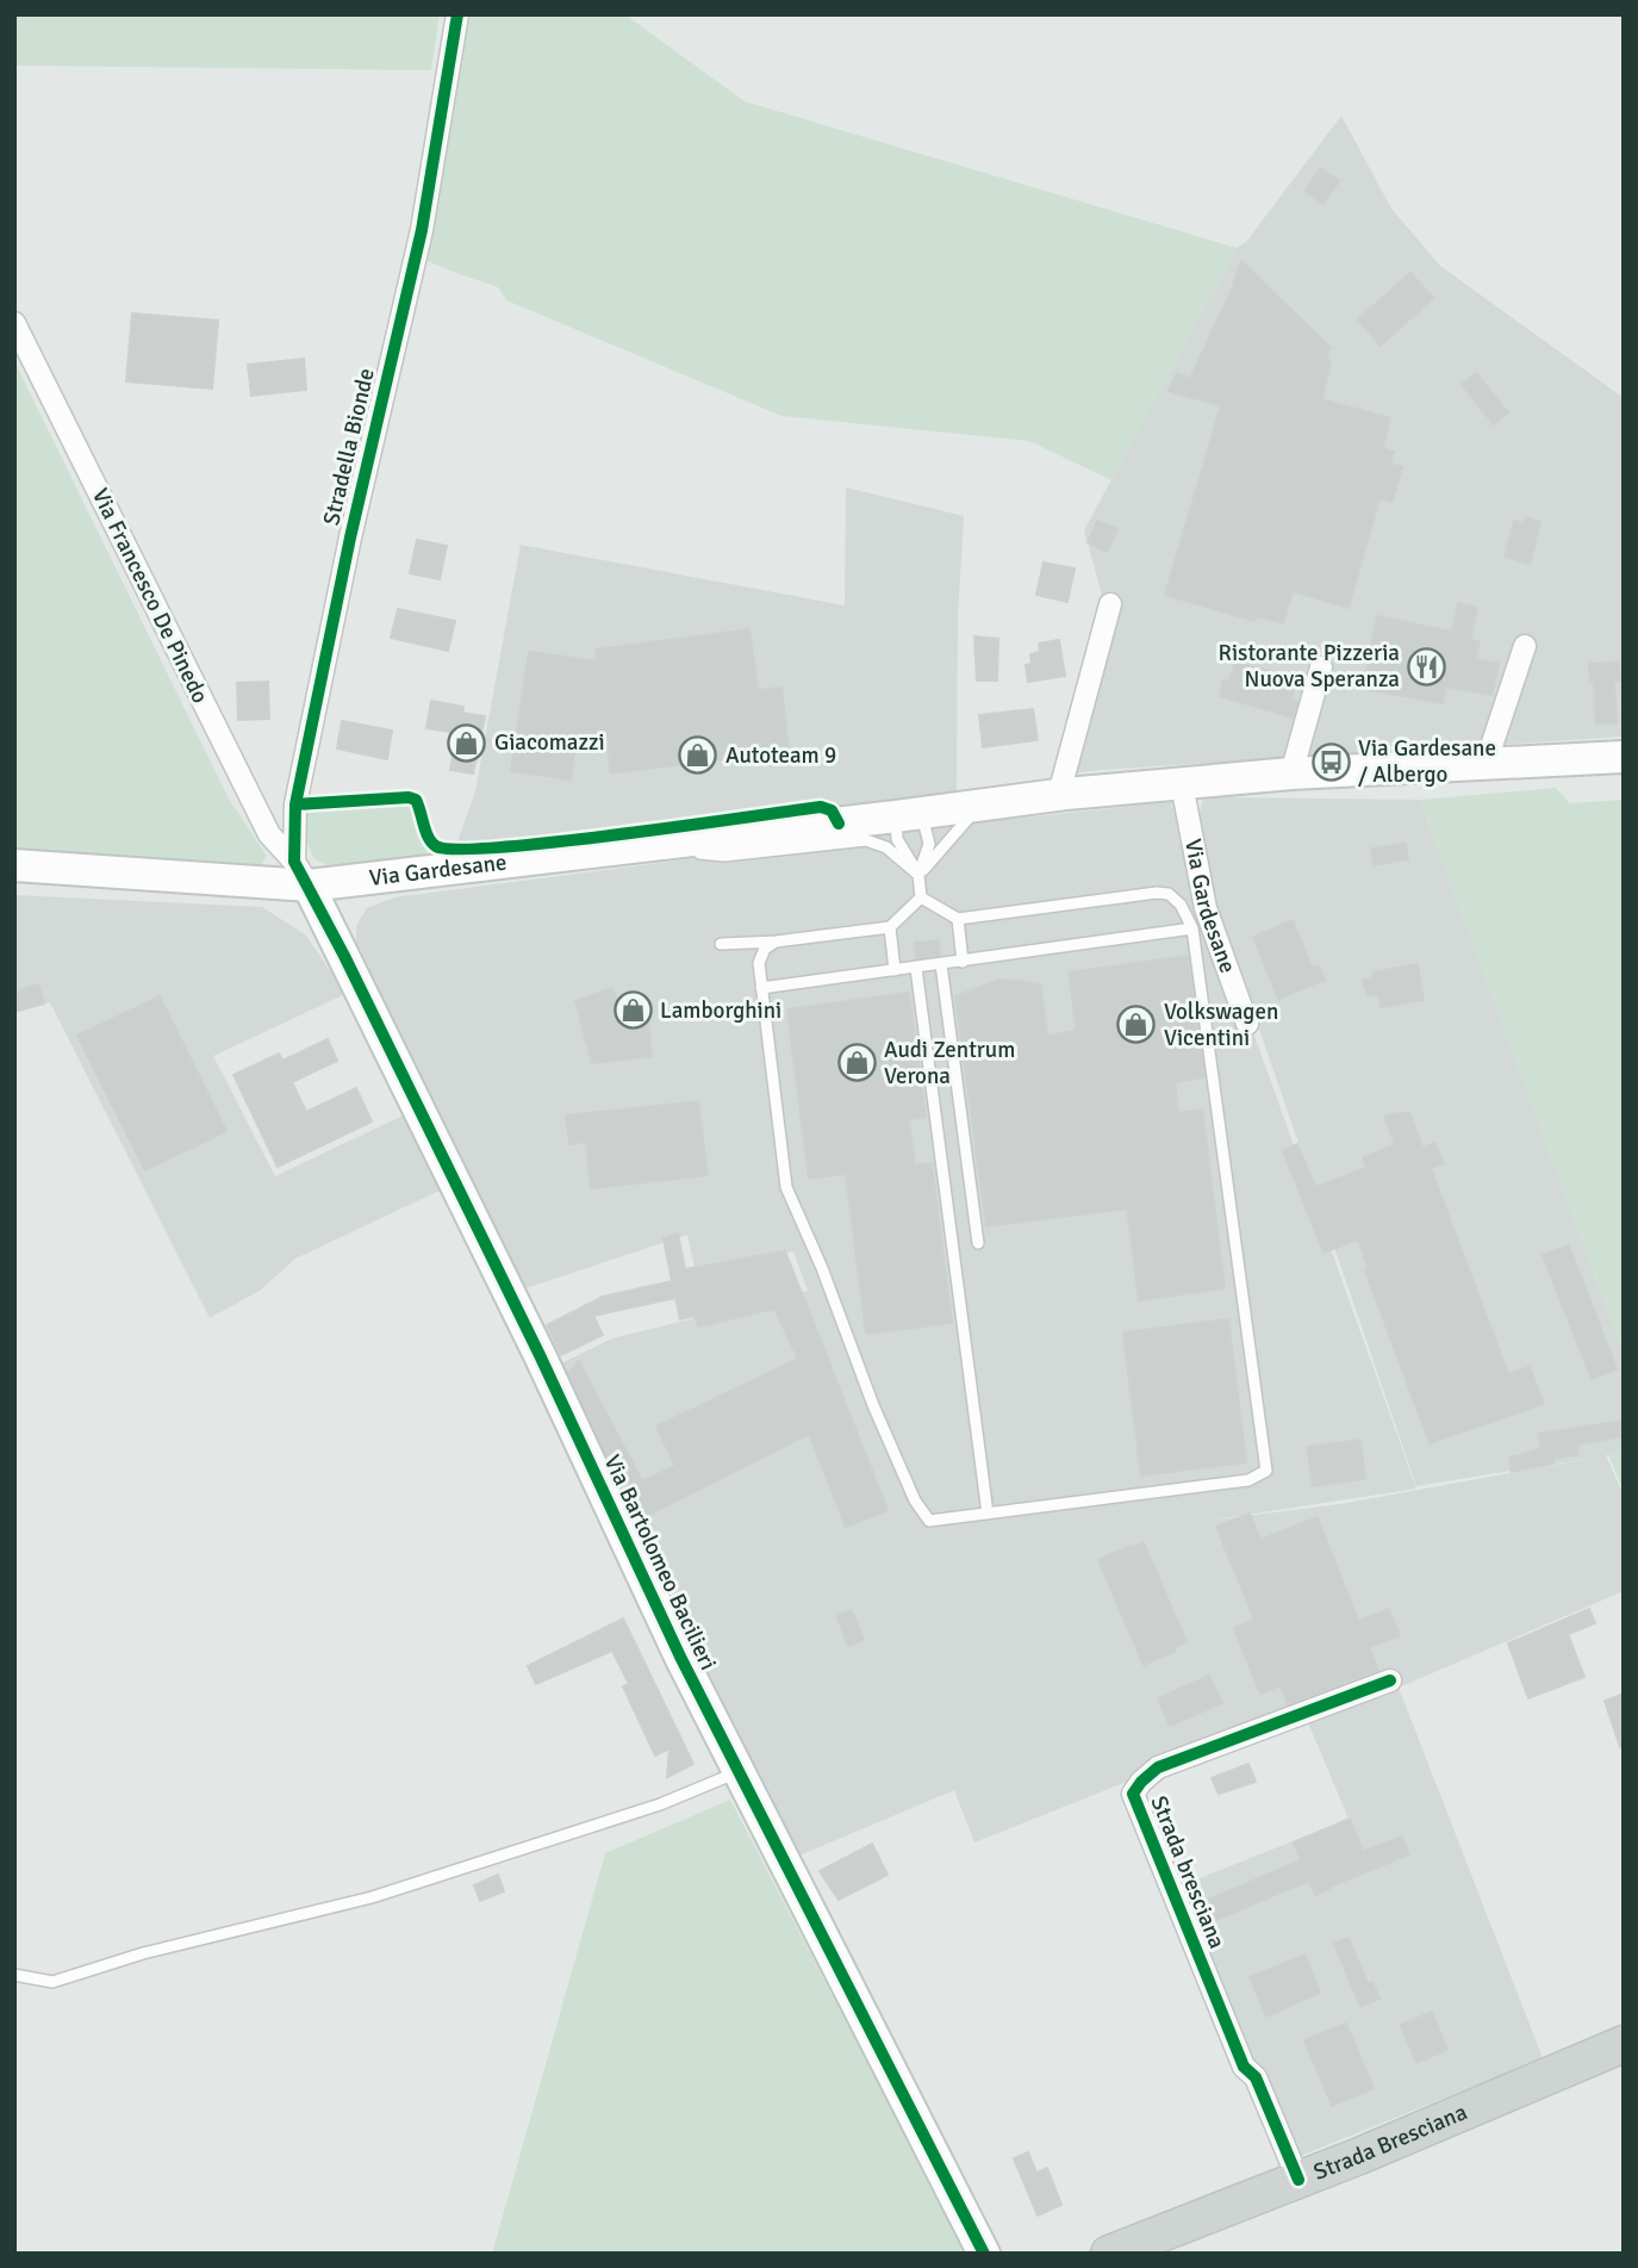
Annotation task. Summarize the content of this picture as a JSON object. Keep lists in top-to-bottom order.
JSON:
{
  "streets": {
    "main road": ["Via Gardesane", "Via Bartolomeo Bacilieri", "Strada Bresciana"],
    "street": ["Stradella Bionde", "Via Francesco De Pinedo", "Strada bresciana"]
  },
  "crossings": [
    ["Stradella Bionde", "Via Francesco De Pinedo"],
    ["Stradella Bionde", "Via Gardesane"],
    ["Stradella Bionde", "Via Bartolomeo Bacilieri"],
    ["Via Francesco De Pinedo", "Via Gardesane"],
    ["Via Francesco De Pinedo", "Via Bartolomeo Bacilieri"],
    ["Via Gardesane", "Via Bartolomeo Bacilieri"],
    ["Strada bresciana", "Strada Bresciana"]
  ],
  "places": {
    "restaurant": ["Ristorante Pizzeria Nuova Speranza"],
    "shop": [
      "Giacomazzi",
      "Autoteam 9",
      "Lamborghini",
      "Volkswagen Vicentini",
      "Audi Zentrum Verona"
    ],
    "bus stop": ["Via Gardesane / Albergo"]
  }
}
